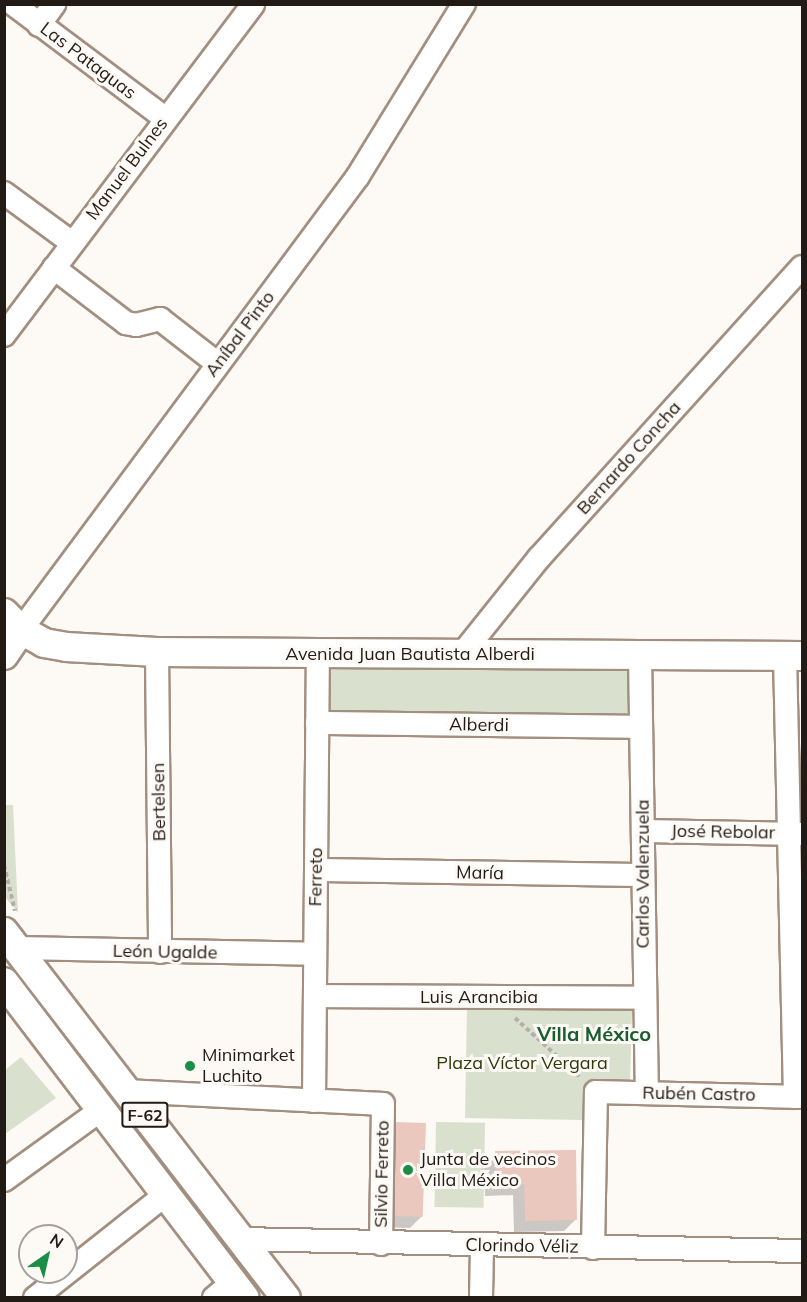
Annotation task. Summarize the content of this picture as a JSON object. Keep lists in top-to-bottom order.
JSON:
{
  "streets": {
    "main road": ["Aníbal Pinto", "Avenida Juan Bautista Alberdi", "F-62"],
    "street": [
      "Las Pataguas",
      "Manuel Bulnes",
      "Bernardo Concha",
      "Alberdi",
      "Bertelsen",
      "José Rebolar",
      "María",
      "Carlos Valenzuela",
      "Ferreto",
      "León Ugalde",
      "Luis Arancibia",
      "Rubén Castro",
      "Silvio Ferreto",
      "Clorindo Véliz"
    ]
  },
  "crossings": [
    ["Las Pataguas", "Manuel Bulnes"],
    ["Aníbal Pinto", "Avenida Juan Bautista Alberdi"],
    ["Bernardo Concha", "Avenida Juan Bautista Alberdi"],
    ["Avenida Juan Bautista Alberdi", "Bertelsen"],
    ["Avenida Juan Bautista Alberdi", "Carlos Valenzuela"],
    ["Avenida Juan Bautista Alberdi", "Ferreto"],
    ["Alberdi", "Carlos Valenzuela"],
    ["Alberdi", "Ferreto"],
    ["Bertelsen", "León Ugalde"],
    ["José Rebolar", "Carlos Valenzuela"],
    ["María", "Carlos Valenzuela"],
    ["María", "Ferreto"],
    ["Carlos Valenzuela", "Luis Arancibia"],
    ["Carlos Valenzuela", "Rubén Castro"],
    ["Ferreto", "León Ugalde"],
    ["Ferreto", "Luis Arancibia"],
    ["Ferreto", "Silvio Ferreto"],
    ["León Ugalde", "F-62"],
    ["F-62", "Clorindo Véliz"],
    ["Silvio Ferreto", "Clorindo Véliz"]
  ],
  "districts": ["Villa México"],
  "parks": ["Plaza Víctor Vergara"],
  "places": ["Minimarket Luchito", "Junta de vecinos Villa México"],
  "north": "top right"
}
